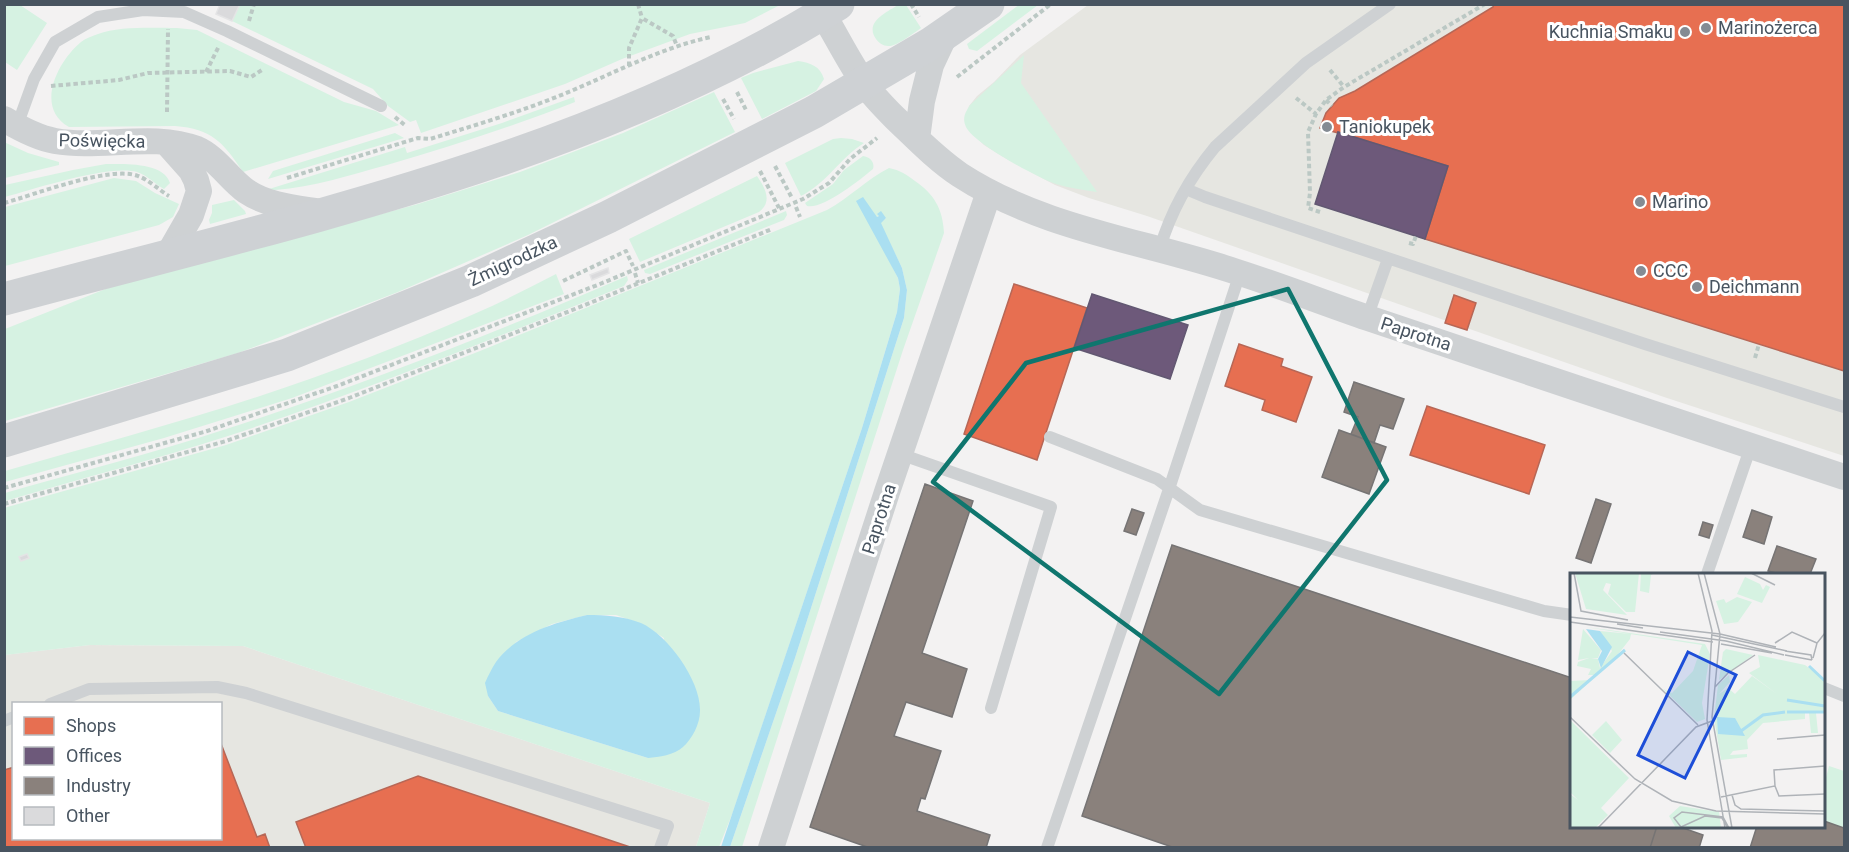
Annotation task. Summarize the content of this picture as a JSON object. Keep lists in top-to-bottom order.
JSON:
{
  "streets": {
    "main road": ["Żmigrodzka"],
    "street": ["Poświęcka", "Paprotna"]
  },
  "crossings": [
    ["Żmigrodzka", "Paprotna"]
  ],
  "places": [
    "Marinożerca",
    "Kuchnia Smaku",
    "Taniokupek",
    "Marino",
    "CCC",
    "Deichmann"
  ],
  "legend": [
    "Shops",
    "Offices",
    "Industry",
    "Other"
  ]
}
